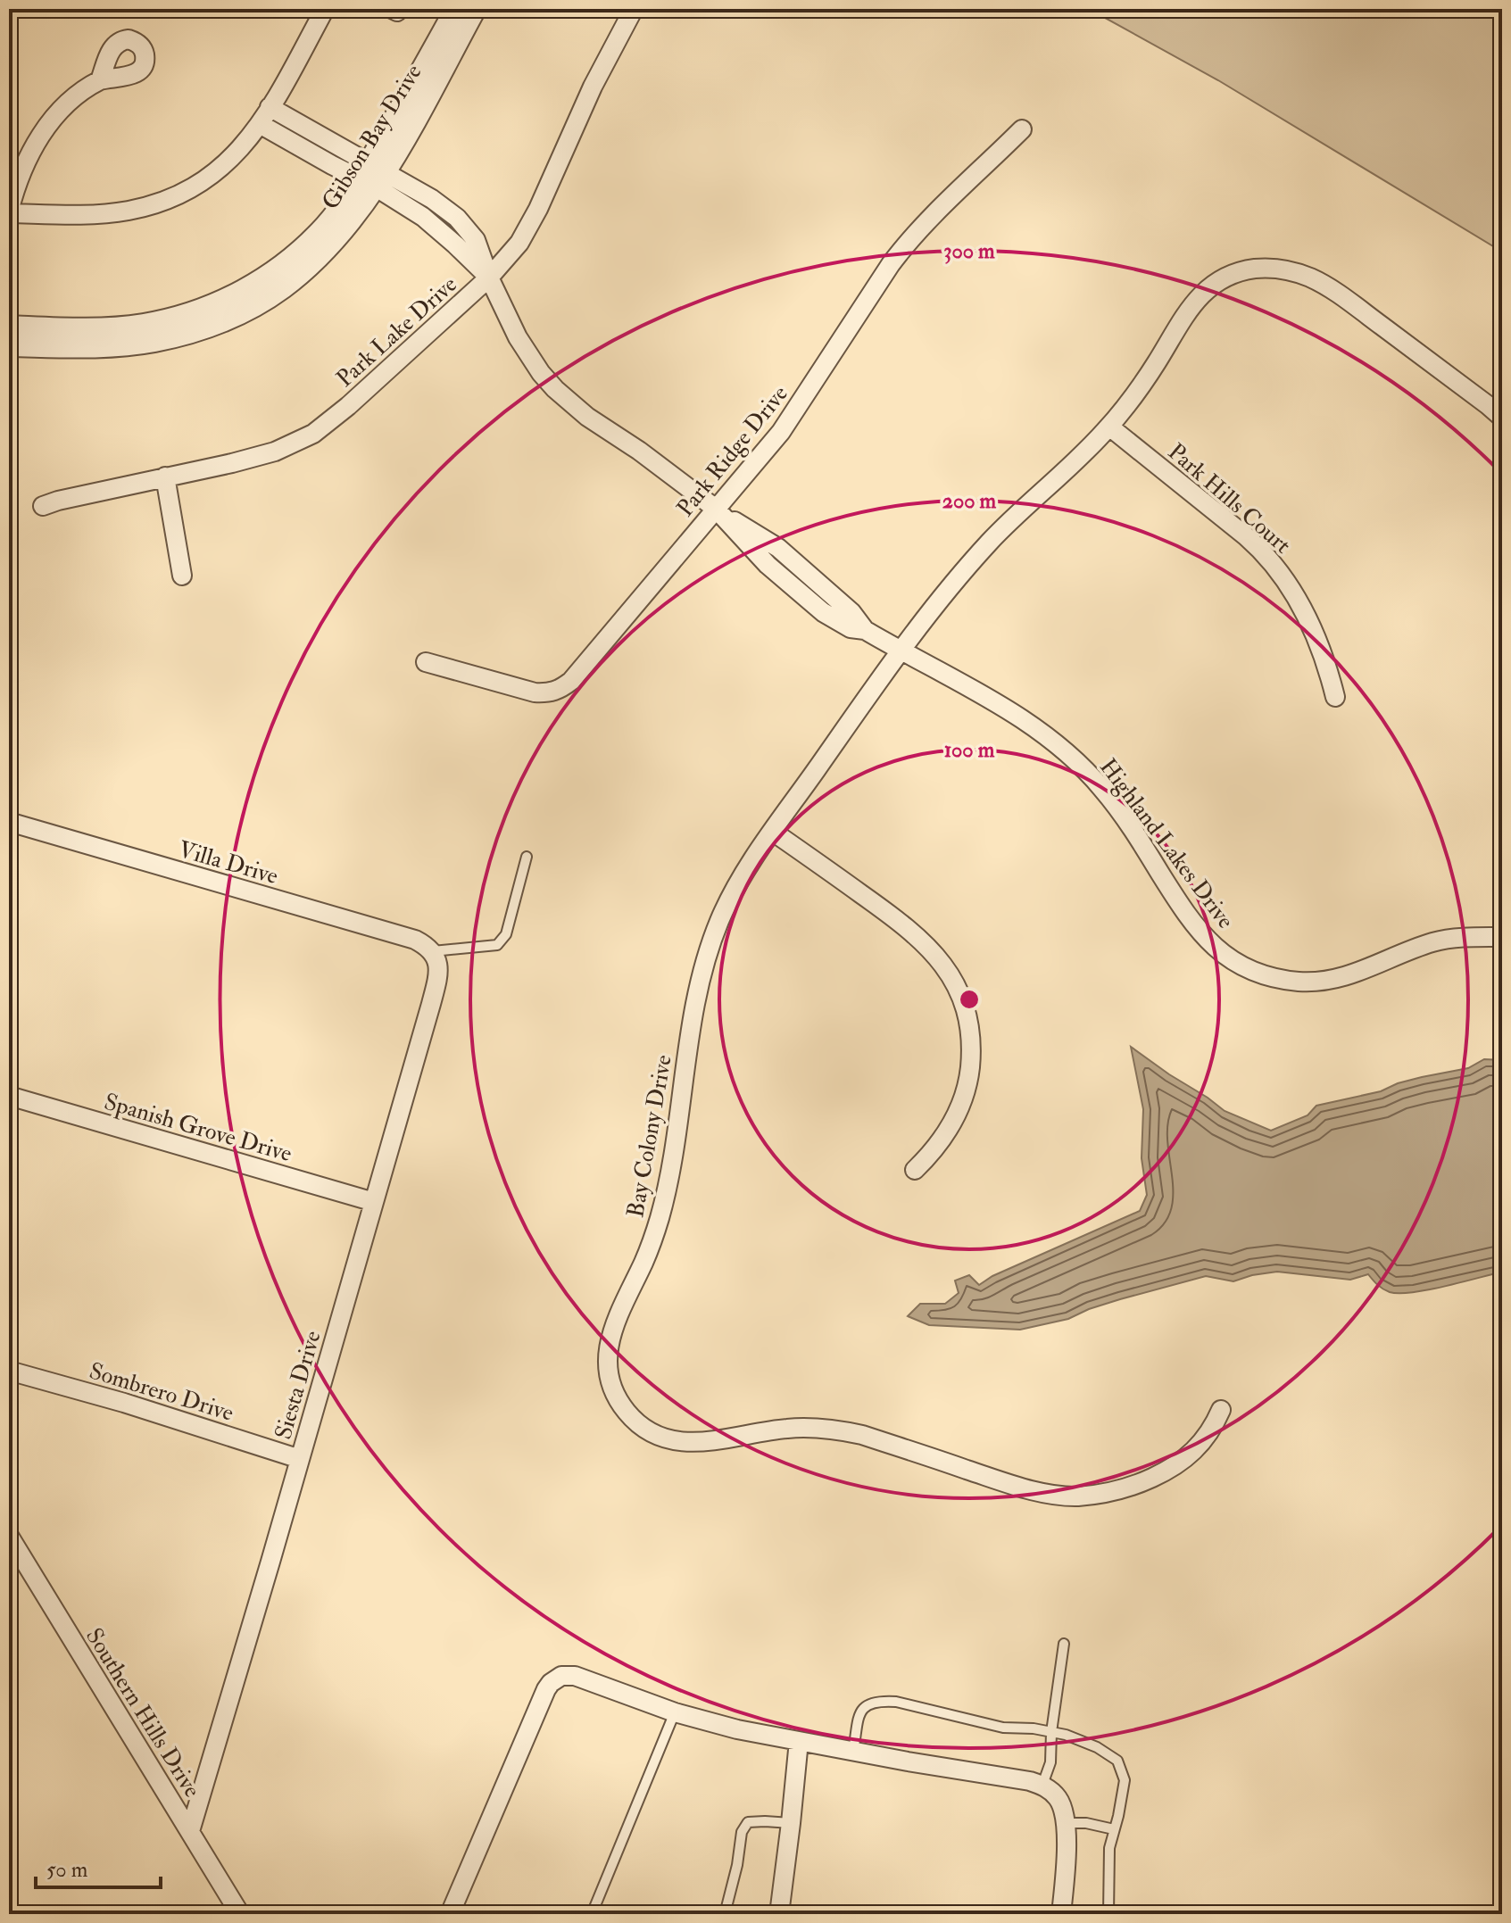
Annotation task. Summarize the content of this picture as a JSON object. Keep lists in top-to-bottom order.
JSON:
{
  "streets": {
    "street": [
      "Gibson Bay Drive",
      "Park Lake Drive",
      "Park Ridge Drive",
      "Park Hills Court",
      "Highland Lakes Drive",
      "Villa Drive",
      "Spanish Grove Drive",
      "Bay Colony Drive",
      "Siesta Drive",
      "Sombrero Drive",
      "Southern Hills Drive"
    ]
  },
  "crossings": [
    ["Gibson Bay Drive", "Highland Lakes Drive"],
    ["Park Lake Drive", "Highland Lakes Drive"],
    ["Park Ridge Drive", "Highland Lakes Drive"],
    ["Highland Lakes Drive", "Bay Colony Drive"],
    ["Villa Drive", "Siesta Drive"],
    ["Spanish Grove Drive", "Siesta Drive"],
    ["Siesta Drive", "Sombrero Drive"],
    ["Siesta Drive", "Southern Hills Drive"]
  ],
  "scale_bar": "50 m",
  "rings": ["300 m", "200 m", "100 m"]
}
